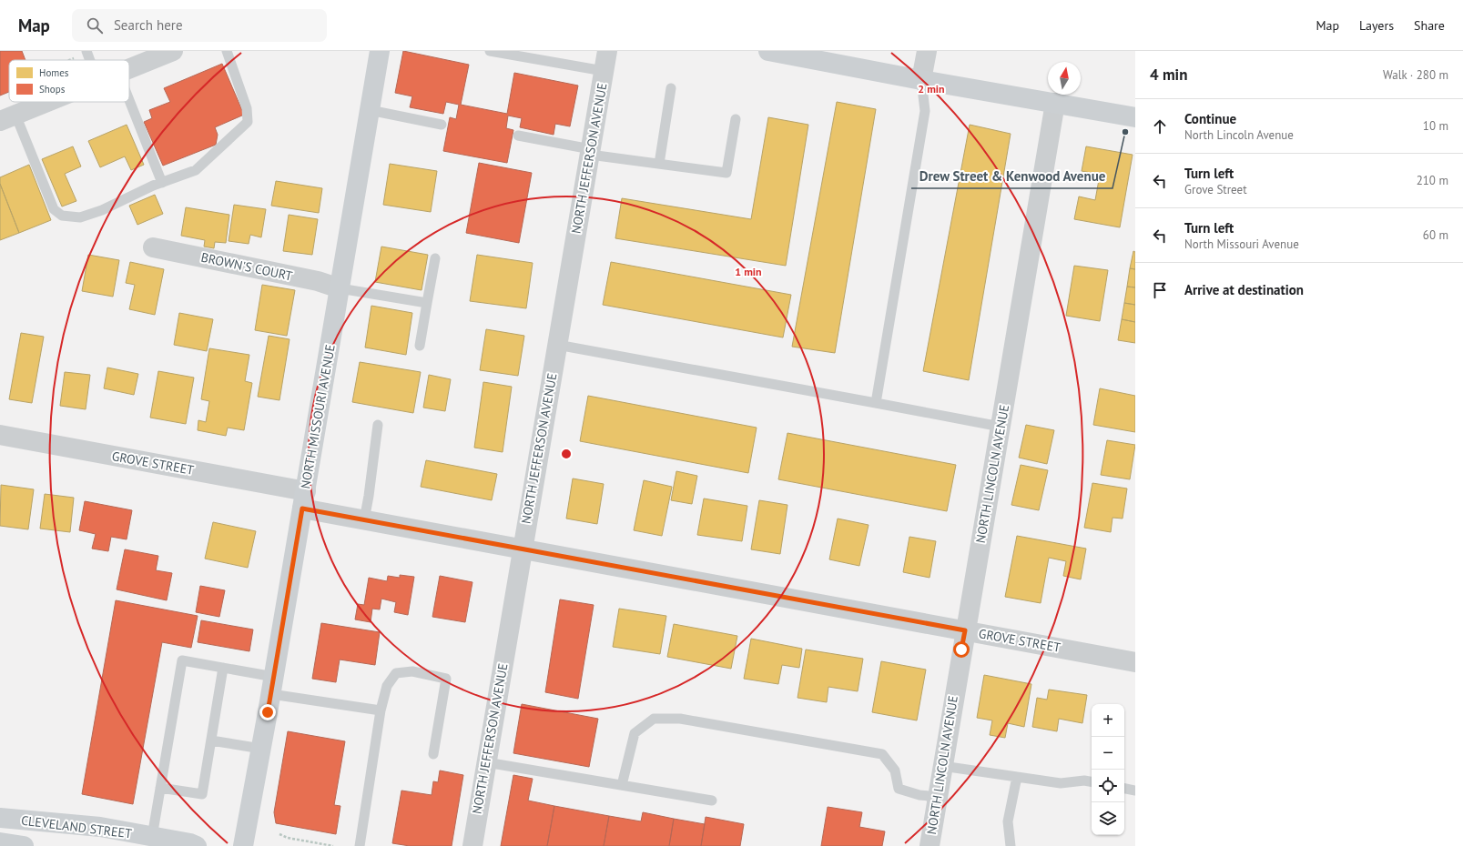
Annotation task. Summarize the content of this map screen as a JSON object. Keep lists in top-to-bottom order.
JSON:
{
  "streets": {
    "main road": ["NORTH MISSOURI AVENUE", "CLEVELAND STREET"],
    "street": [
      "NORTH JEFFERSON AVENUE",
      "BROWN'S COURT",
      "GROVE STREET",
      "NORTH LINCOLN AVENUE"
    ]
  },
  "crossings": [
    ["NORTH JEFFERSON AVENUE", "GROVE STREET"],
    ["BROWN'S COURT", "NORTH MISSOURI AVENUE"],
    ["NORTH MISSOURI AVENUE", "GROVE STREET"],
    ["GROVE STREET", "NORTH LINCOLN AVENUE"]
  ],
  "places": ["Drew Street & Kenwood Avenue"],
  "legend": ["Homes", "Shops"],
  "north": "top",
  "page": {
    "header": "Map",
    "search": "Search here",
    "nav": ["Map", "Layers", "Share"],
    "heading": ["4 min", "Walk · 280 m"],
    "list": [
      ["Continue", "North Lincoln Avenue", "10 m"],
      ["Turn left", "Grove Street", "210 m"],
      ["Turn left", "North Missouri Avenue", "60 m"],
      "Arrive at destination"
    ],
    "map_buttons": ["+", "−"]
  },
  "rings": ["2 min", "1 min"]
}
